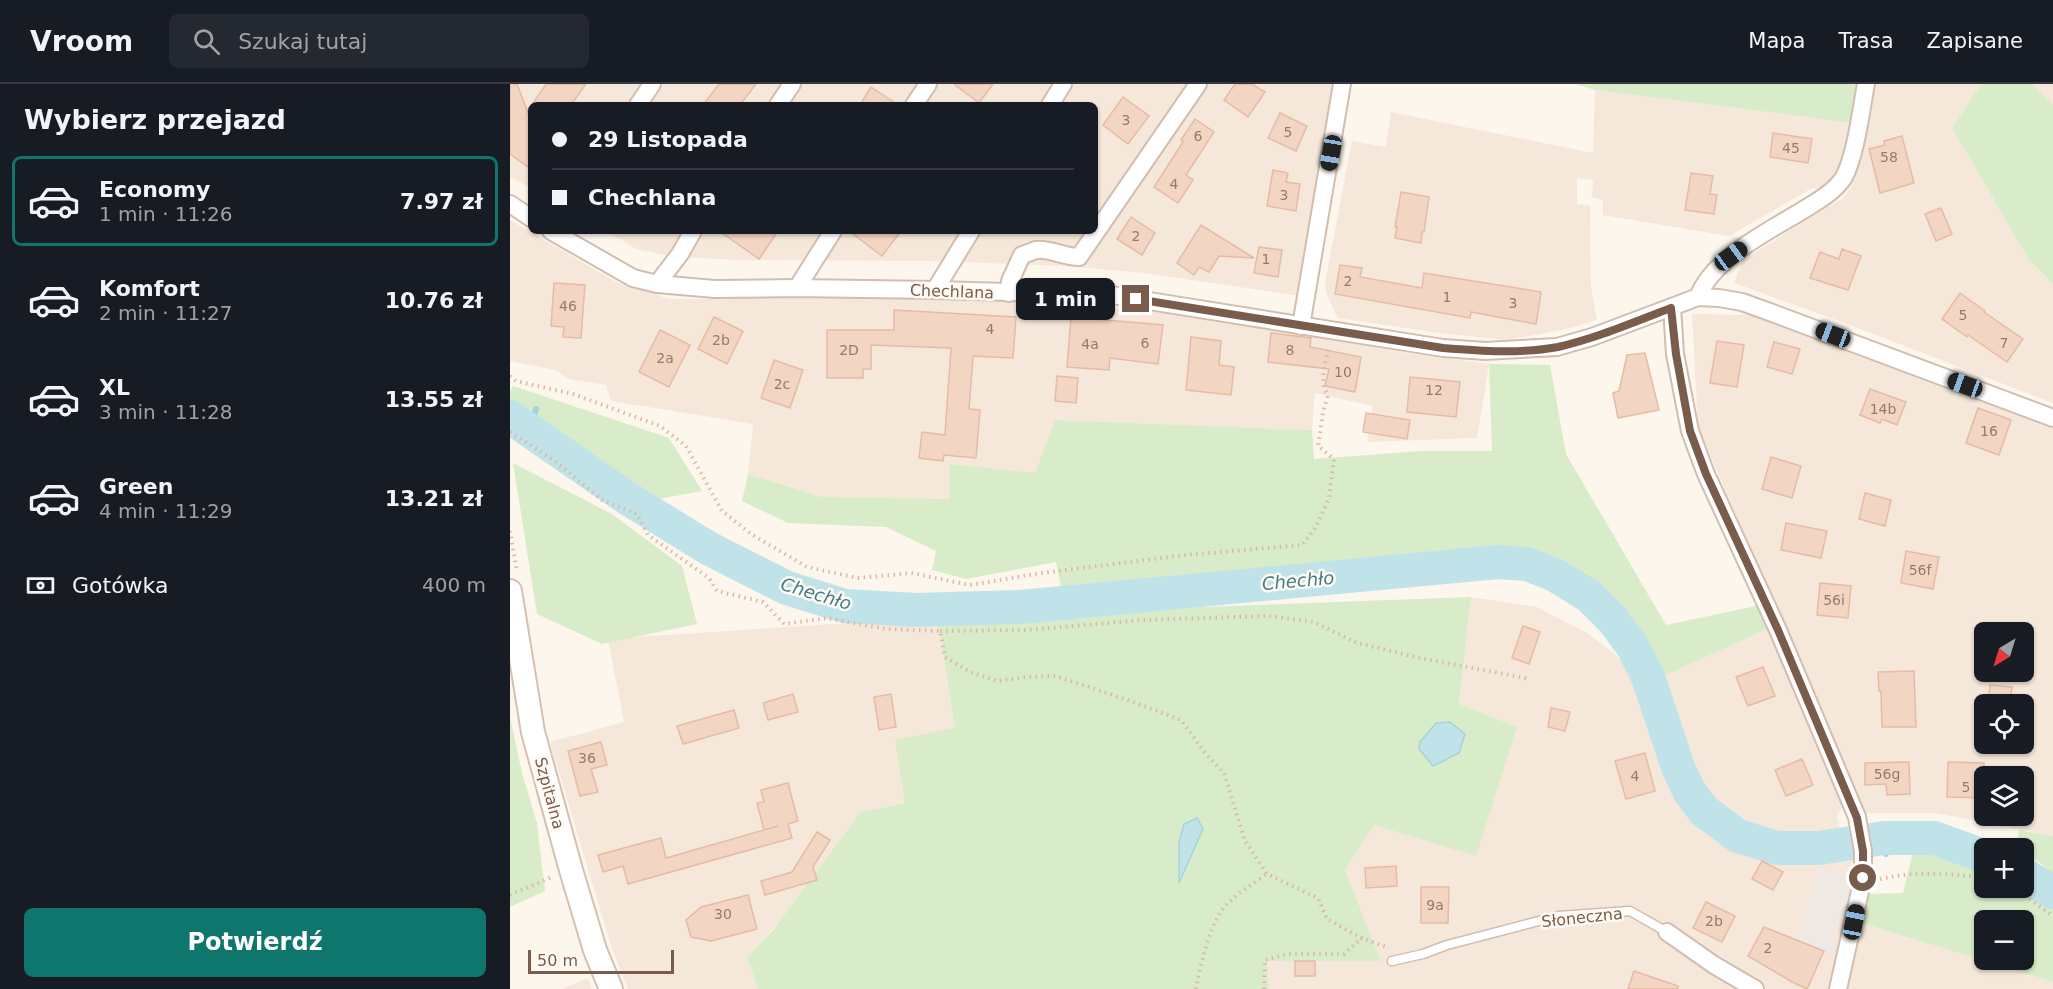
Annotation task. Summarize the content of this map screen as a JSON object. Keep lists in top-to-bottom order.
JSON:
{
  "streets": {
    "street": ["Chechlana", "Szpitalna", "Słoneczna"]
  },
  "water": ["Chechło"],
  "house_numbers": [
    "3",
    "5",
    "6",
    "45",
    "58",
    "4",
    "3",
    "2",
    "1",
    "2",
    "1",
    "3",
    "46",
    "5",
    "4",
    "2b",
    "6",
    "7",
    "4a",
    "2D",
    "8",
    "2a",
    "10",
    "2c",
    "12",
    "14b",
    "16",
    "56f",
    "56i",
    "36",
    "56g",
    "4",
    "5",
    "9a",
    "30",
    "2b",
    "2"
  ],
  "scale_bar": "50 m",
  "north": "bottom left",
  "page": {
    "header": "Vroom",
    "search": "Szukaj tutaj",
    "nav": ["Mapa", "Trasa", "Zapisane"],
    "heading": "Wybierz przejazd",
    "banner": ["29 Listopada", "Chechlana"],
    "list": [
      {
        "name": "Economy",
        "note": "1 min · 11:26",
        "value": "7.97 zł"
      },
      {
        "name": "Komfort",
        "note": "2 min · 11:27",
        "value": "10.76 zł"
      },
      {
        "name": "XL",
        "note": "3 min · 11:28",
        "value": "13.55 zł"
      },
      {
        "name": "Green",
        "note": "4 min · 11:29",
        "value": "13.21 zł"
      }
    ],
    "bubble": "1 min",
    "pay": ["Gotówka", "400 m"],
    "map_buttons": ["+", "−"],
    "buttons": "Potwierdź",
    "scale": "50 m"
  }
}
